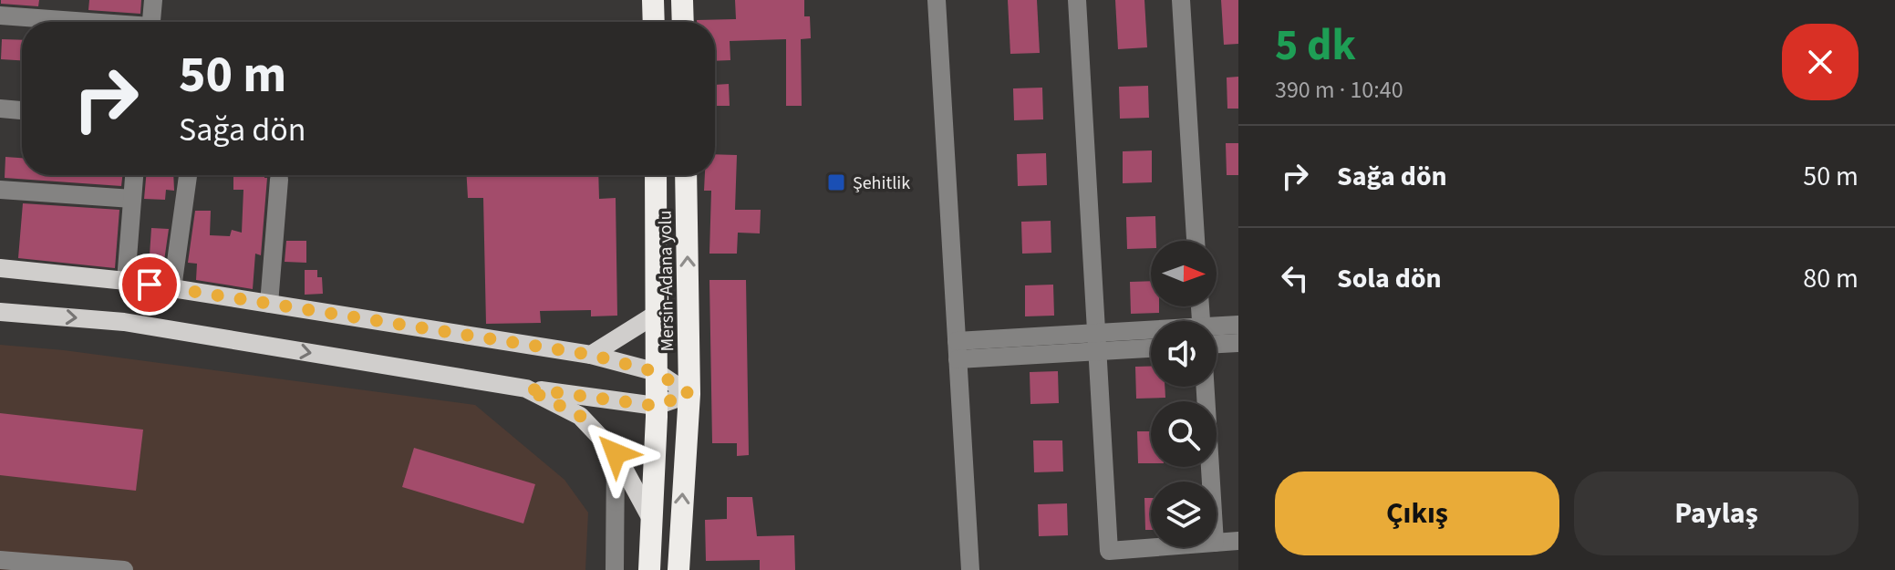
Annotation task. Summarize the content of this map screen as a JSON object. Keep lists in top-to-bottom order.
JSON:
{
  "streets": {
    "highway": ["Mersin-Adana yolu"]
  },
  "places": {
    "transit": ["Şehitlik"]
  },
  "north": "right",
  "page": {
    "heading": ["5 dk", "390 m · 10:40"],
    "turn": ["50 m", "Sağa dön"],
    "list": [
      {
        "name": "Sağa dön",
        "value": "50 m"
      },
      {
        "name": "Sola dön",
        "value": "80 m"
      }
    ],
    "buttons": ["Çıkış", "Paylaş"]
  }
}
